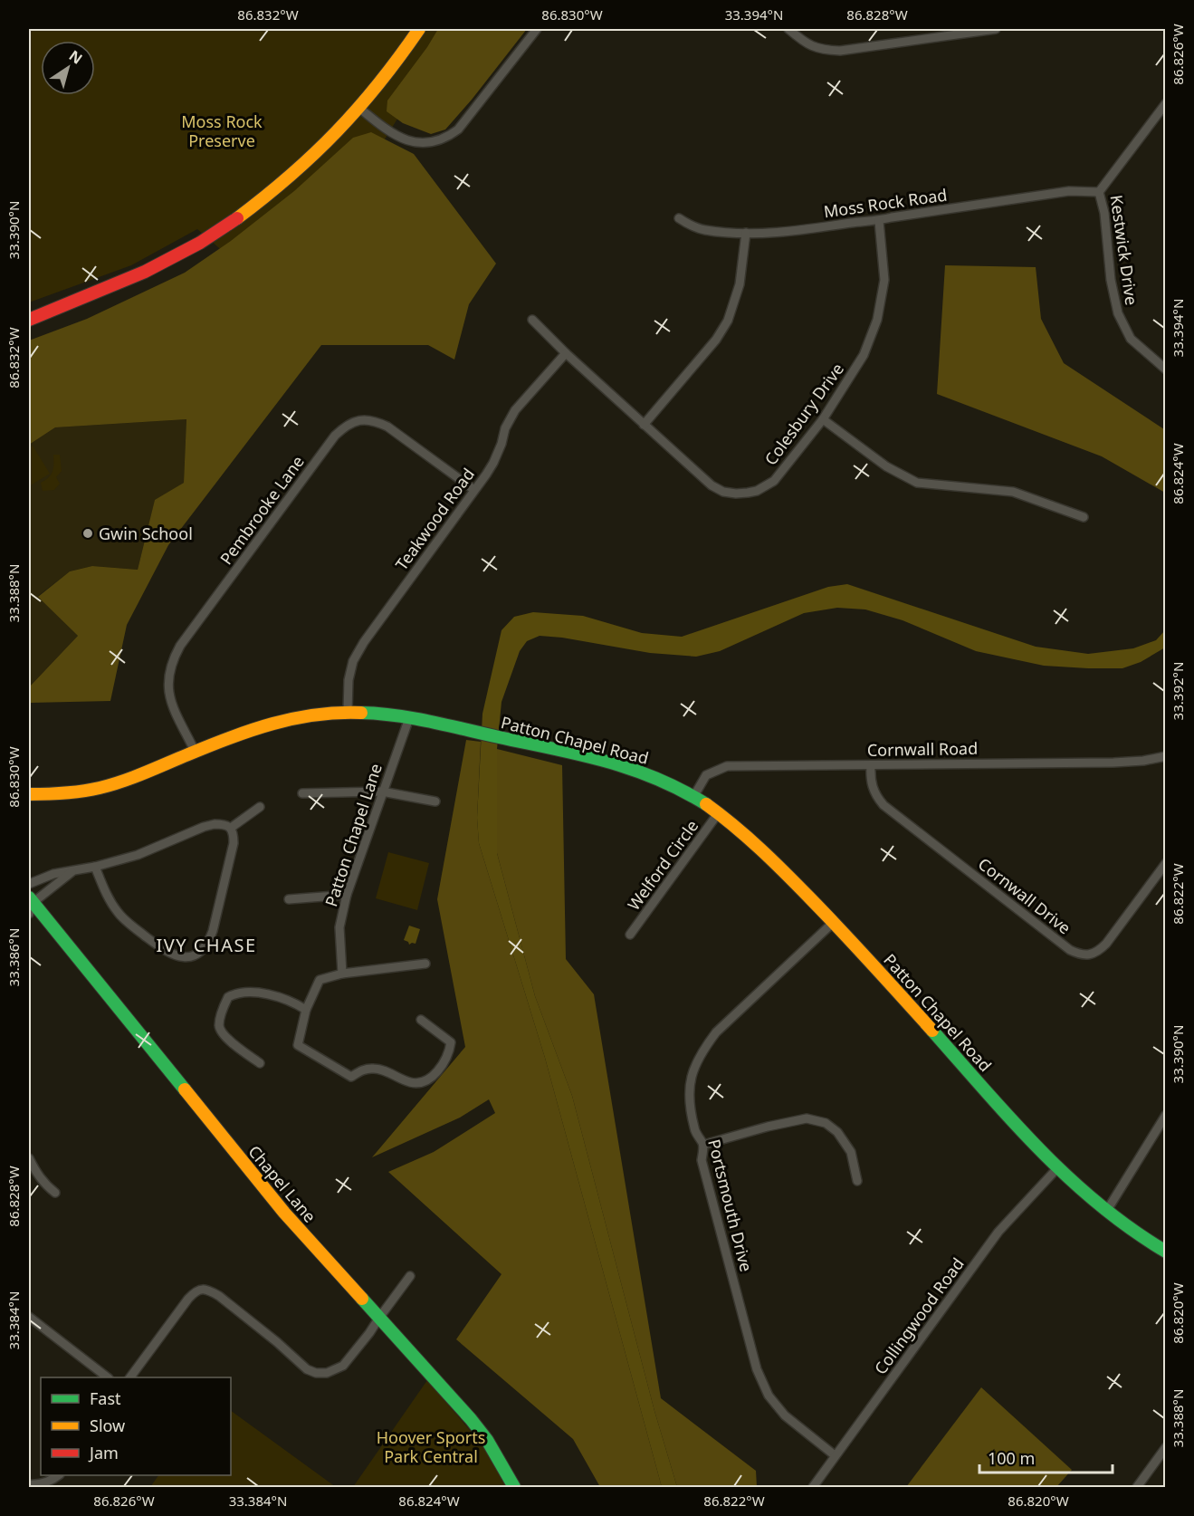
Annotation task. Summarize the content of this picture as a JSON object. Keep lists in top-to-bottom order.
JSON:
{
  "streets": {
    "street": [
      "Moss Rock Road",
      "Kestwick Drive",
      "Colesbury Drive",
      "Pembrooke Lane",
      "Teakwood Road",
      "Patton Chapel Road",
      "Cornwall Road",
      "Patton Chapel Lane",
      "Welford Circle",
      "Cornwall Drive",
      "Chapel Lane",
      "Portsmouth Drive",
      "Collingwood Road"
    ]
  },
  "crossings": [
    ["Moss Rock Road", "Kestwick Drive"],
    ["Moss Rock Road", "Colesbury Drive"],
    ["Colesbury Drive", "Teakwood Road"],
    ["Pembrooke Lane", "Teakwood Road"],
    ["Pembrooke Lane", "Patton Chapel Road"],
    ["Teakwood Road", "Patton Chapel Road"],
    ["Patton Chapel Road", "Cornwall Road"],
    ["Patton Chapel Road", "Patton Chapel Lane"],
    ["Patton Chapel Road", "Welford Circle"],
    ["Patton Chapel Road", "Portsmouth Drive"],
    ["Patton Chapel Road", "Collingwood Road"],
    ["Cornwall Road", "Cornwall Drive"],
    ["Portsmouth Drive", "Collingwood Road"]
  ],
  "districts": ["IVY CHASE"],
  "parks": ["Moss Rock Preserve", "Hoover Sports Park Central"],
  "places": ["Gwin School"],
  "legend": ["Fast", "Slow", "Jam"],
  "scale_bar": "100 m",
  "north": "top right",
  "coordinates": [
    "86.832°W",
    "86.830°W",
    "33.394°N",
    "86.828°W",
    "86.826°W",
    "33.390°N",
    "86.824°W",
    "33.388°N",
    "33.392°N",
    "86.822°W",
    "33.386°N",
    "86.820°W",
    "33.384°N"
  ]
}
